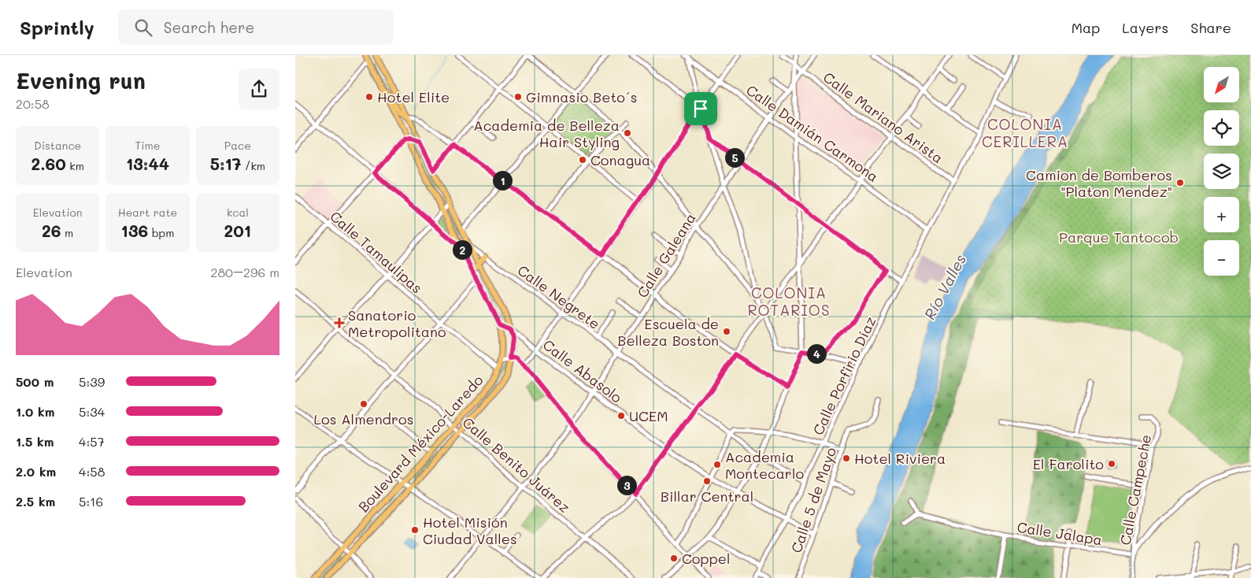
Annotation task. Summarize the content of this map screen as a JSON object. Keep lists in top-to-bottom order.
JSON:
{
  "streets": {
    "main road": ["Boulevard México-Laredo"],
    "street": [
      "Calle Mariano Arista",
      "Calle Damián Carmona",
      "Calle Tamaulipas",
      "Calle Galeana",
      "Calle Negrete",
      "Calle Abasolo",
      "Calle Porfirio Díaz",
      "Calle Benito Juárez",
      "Calle Campeche",
      "Calle 5 de Mayo",
      "Calle Jalapa"
    ]
  },
  "crossings": [
    ["Calle Mariano Arista", "Calle Galeana"],
    ["Calle Mariano Arista", "Calle Porfirio Díaz"],
    ["Calle Damián Carmona", "Calle Galeana"],
    ["Calle Damián Carmona", "Calle Porfirio Díaz"],
    ["Calle Tamaulipas", "Boulevard México-Laredo"],
    ["Calle Galeana", "Calle Negrete"],
    ["Calle Galeana", "Calle Abasolo"],
    ["Calle Galeana", "Calle Benito Juárez"],
    ["Calle Negrete", "Calle Porfirio Díaz"],
    ["Calle Negrete", "Boulevard México-Laredo"],
    ["Calle Abasolo", "Calle Porfirio Díaz"],
    ["Calle Abasolo", "Boulevard México-Laredo"],
    ["Calle Abasolo", "Calle 5 de Mayo"],
    ["Boulevard México-Laredo", "Calle Benito Juárez"],
    ["Calle Campeche", "Calle Jalapa"]
  ],
  "districts": ["COLONIA CERILLERA", "COLONIA ROTARIOS"],
  "water": ["Río Valles"],
  "parks": ["Parque Tantocob"],
  "places": {
    "other": [
      "Hotel Elite",
      "Gimnasio Beto´s",
      "Academia de Belleza Hair Styling",
      "Conagua",
      "Camion de Bomberos \"Platon Mendez\"",
      "Escuela de Belleza Boston",
      "Los Almendros",
      "UCEM",
      "Hotel Riviera",
      "El Farolito",
      "Academia Montecarlo",
      "Billar Central",
      "Hotel Misión Ciudad Valles",
      "Coppel"
    ],
    "health": ["Sanatorio Metropolitano"]
  },
  "north": "bottom left",
  "page": {
    "header": "Sprintly",
    "search": "Search here",
    "nav": ["Map", "Layers", "Share"],
    "heading": ["Evening run", "20:58"],
    "map_buttons": ["+", "−"],
    "stats": [
      ["Distance", "2.60 km"],
      ["Time", "13:44"],
      ["Pace", "5:17 /km"],
      ["Elevation", "26 m"],
      ["Heart rate", "136 bpm"],
      ["kcal", "201"]
    ],
    "pins": [
      "5",
      "1",
      "2",
      "4",
      "3"
    ],
    "chart": ["Elevation", "280–296 m"],
    "list": [
      {
        "name": "500 m",
        "note": "5:39"
      },
      {
        "name": "1.0 km",
        "note": "5:34"
      },
      {
        "name": "1.5 km",
        "note": "4:57"
      },
      {
        "name": "2.0 km",
        "note": "4:58"
      },
      {
        "name": "2.5 km",
        "note": "5:16"
      }
    ]
  }
}
